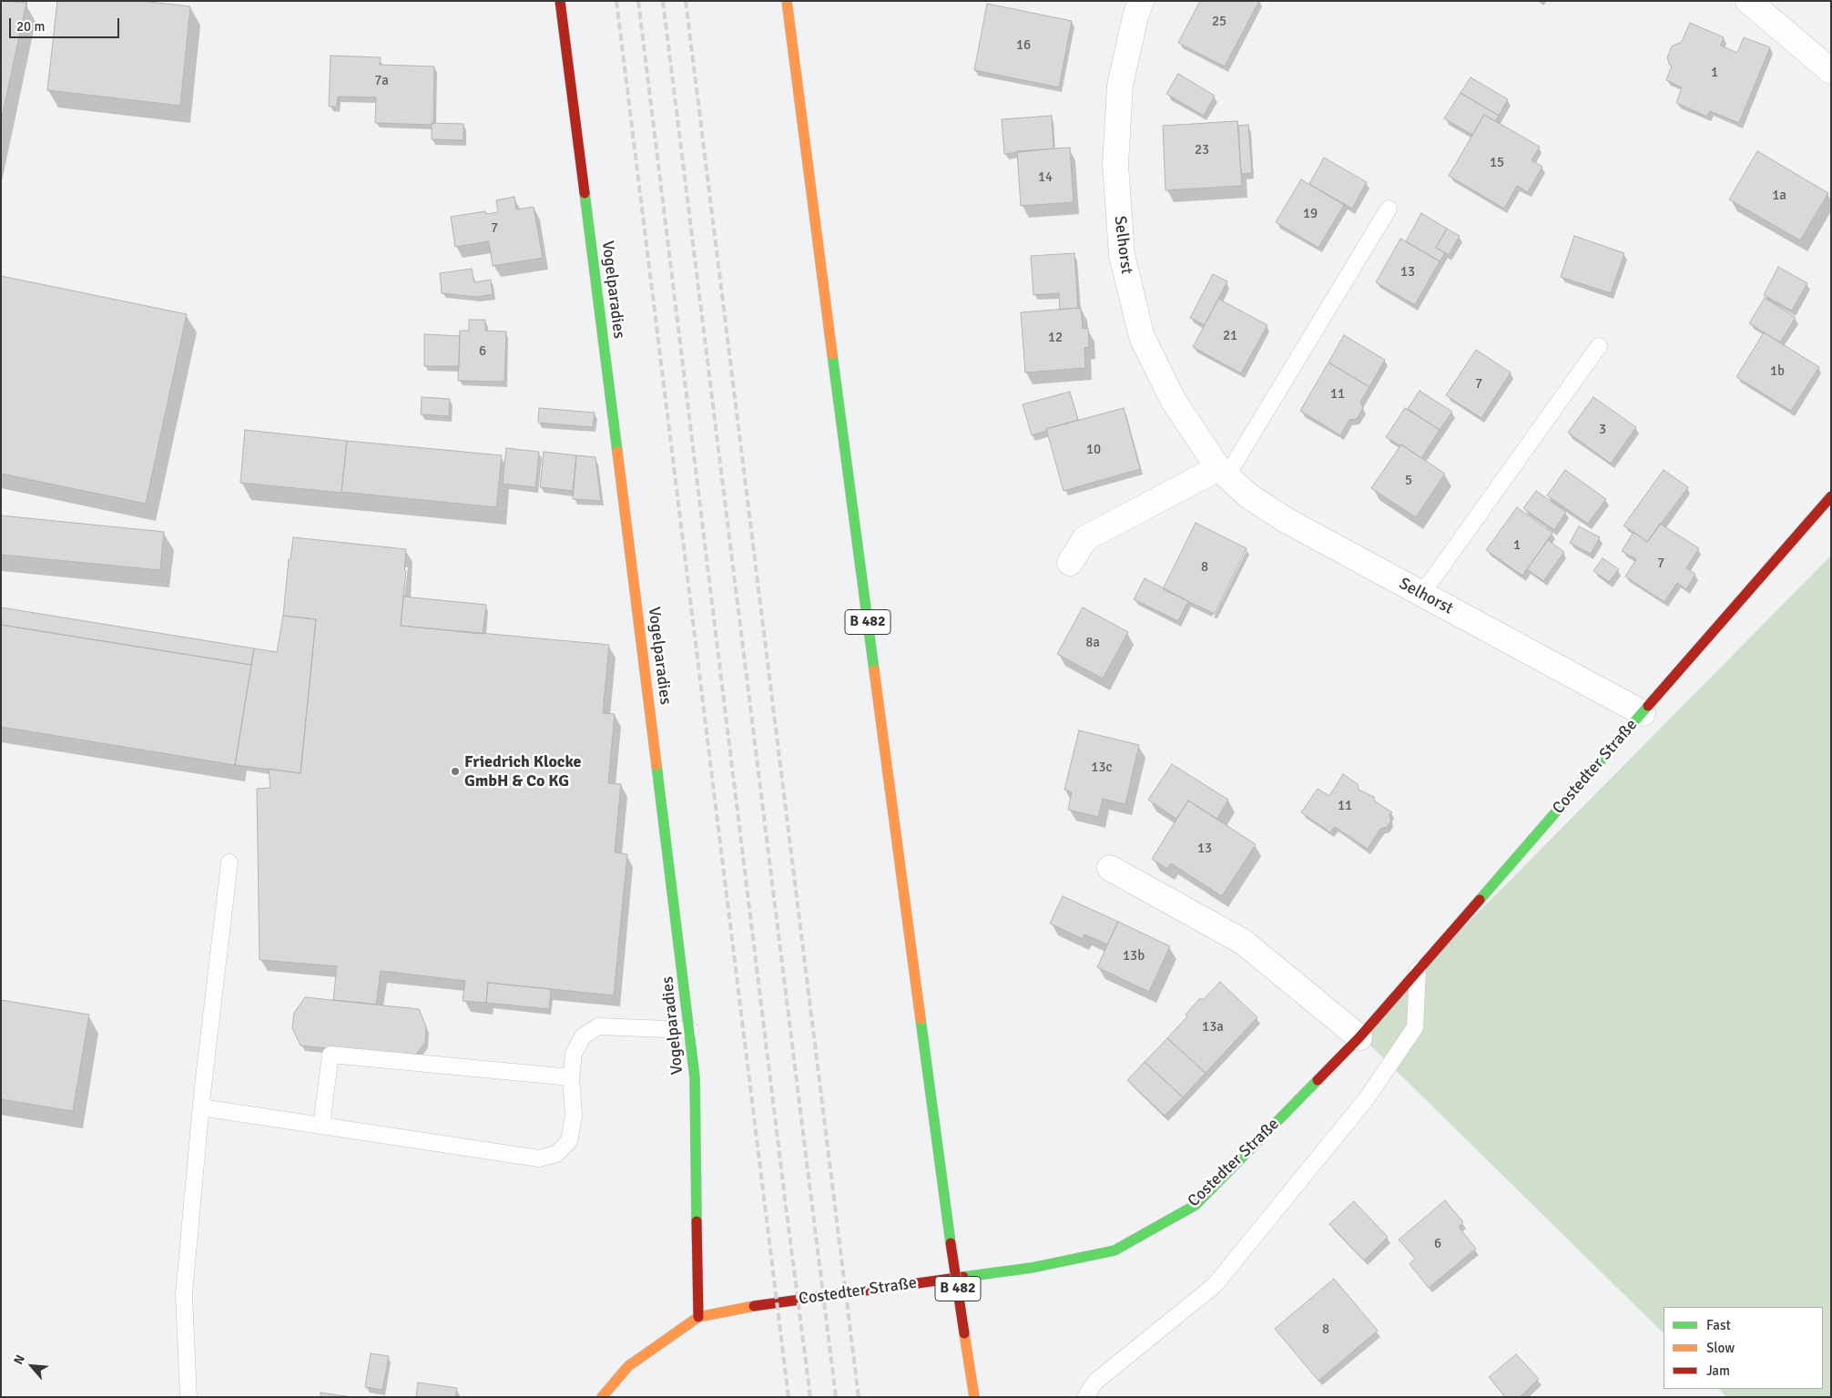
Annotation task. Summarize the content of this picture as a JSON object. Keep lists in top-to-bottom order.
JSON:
{
  "streets": {
    "street": [
      "Selhorst",
      "Vogelparadies",
      "B 482",
      "Costedter Straße"
    ]
  },
  "crossings": [
    ["Selhorst", "Costedter Straße"],
    ["Vogelparadies", "Costedter Straße"]
  ],
  "places": ["Friedrich Klocke GmbH & Co KG"],
  "house_numbers": [
    "25",
    "16",
    "1",
    "7a",
    "23",
    "15",
    "14",
    "1a",
    "19",
    "7",
    "13",
    "21",
    "12",
    "6",
    "1b",
    "7",
    "11",
    "3",
    "10",
    "5",
    "1",
    "7",
    "8",
    "8a",
    "13c",
    "11",
    "13",
    "13b",
    "13a",
    "6",
    "8"
  ],
  "legend": ["Fast", "Slow", "Jam"],
  "scale_bar": "20 m",
  "north": "top left"
}
